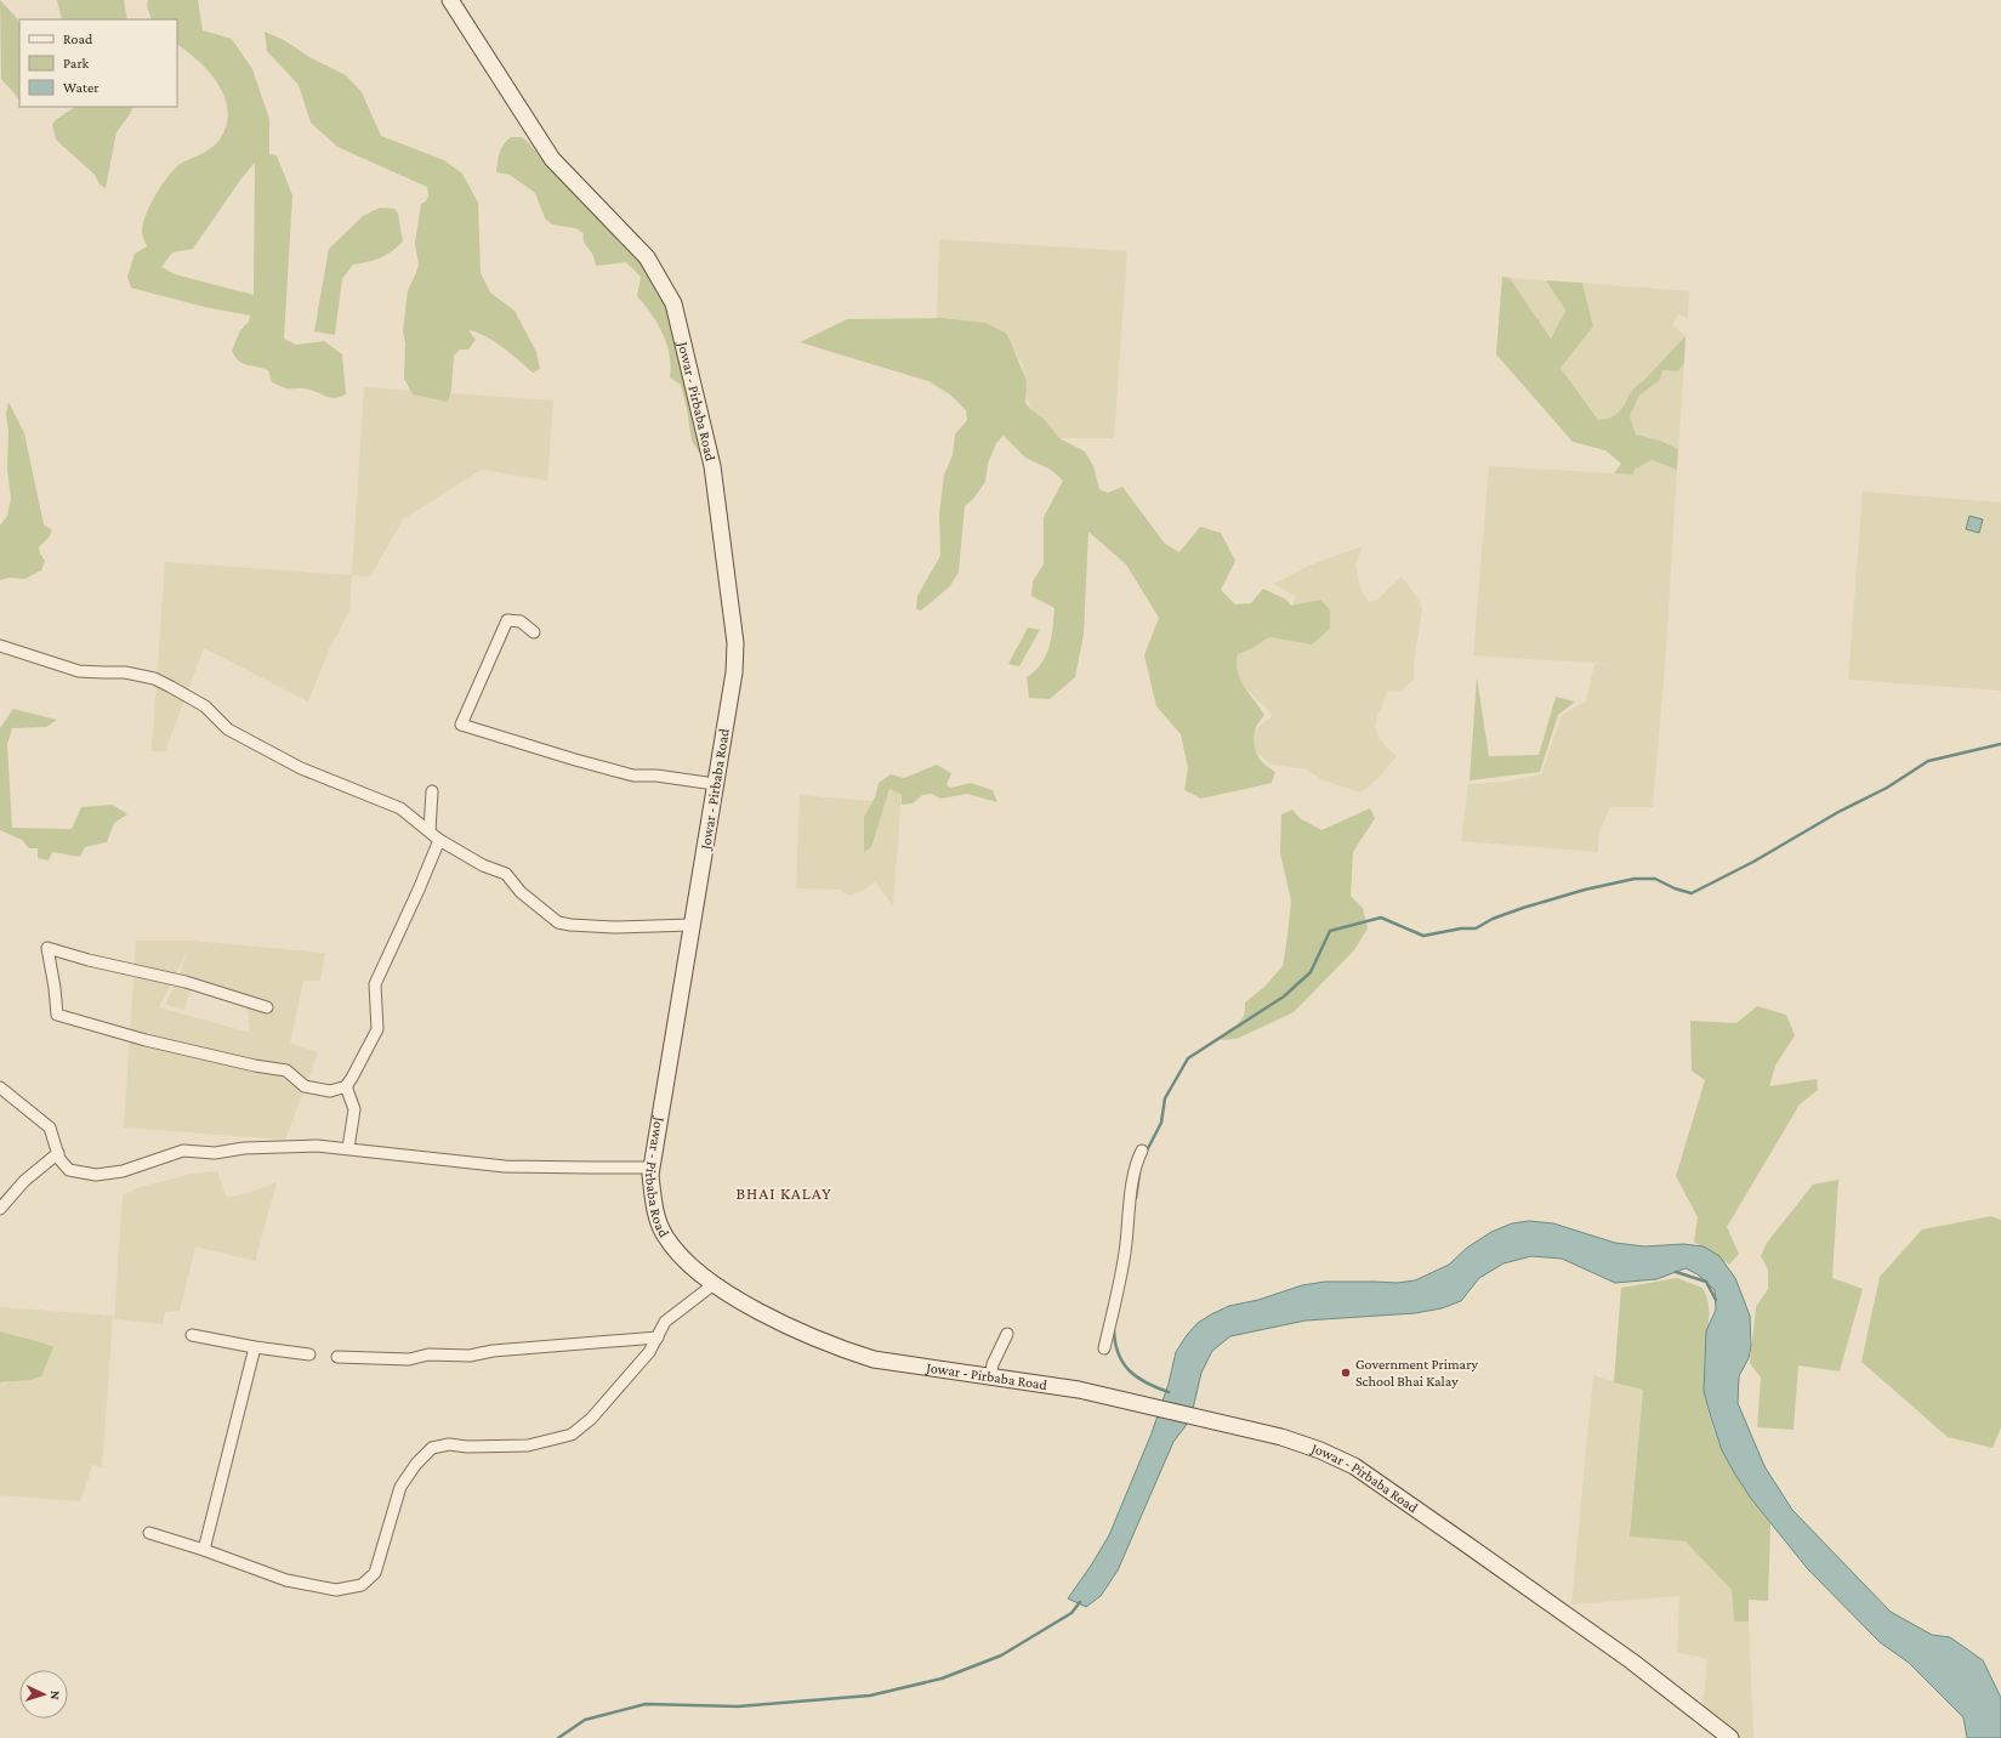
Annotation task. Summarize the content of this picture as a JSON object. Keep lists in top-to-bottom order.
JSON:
{
  "streets": {
    "main road": ["Jowar - Pirbaba Road"]
  },
  "districts": ["BHAI KALAY"],
  "places": ["Government Primary School Bhai Kalay"],
  "legend": ["Road", "Park", "Water"],
  "north": "right"
}
